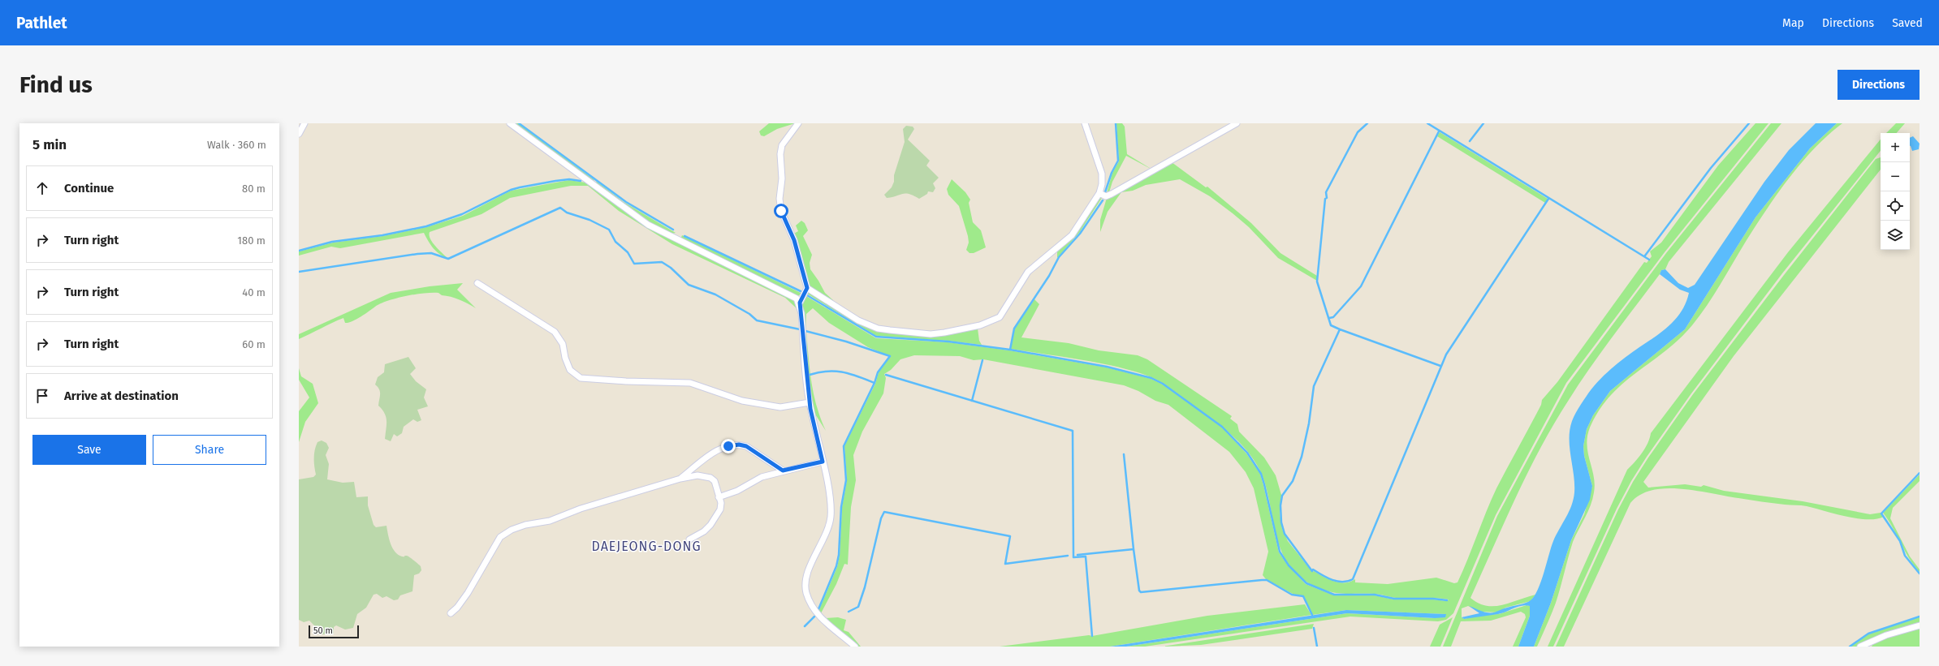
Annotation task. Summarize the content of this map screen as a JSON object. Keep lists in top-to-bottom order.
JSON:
{
  "districts": ["DAEJEONG-DONG"],
  "scale_bar": "50 m",
  "page": {
    "header": "Pathlet",
    "nav": ["Map", "Directions", "Saved"],
    "buttons": [
      "Directions",
      ["Save", "Share"]
    ],
    "title": "Find us",
    "heading": ["5 min", "Walk · 360 m"],
    "map_buttons": ["+", "−"],
    "list": [
      ["Continue", "80 m"],
      ["Turn right", "180 m"],
      ["Turn right", "40 m"],
      ["Turn right", "60 m"],
      "Arrive at destination"
    ],
    "scale": "50 m"
  }
}
